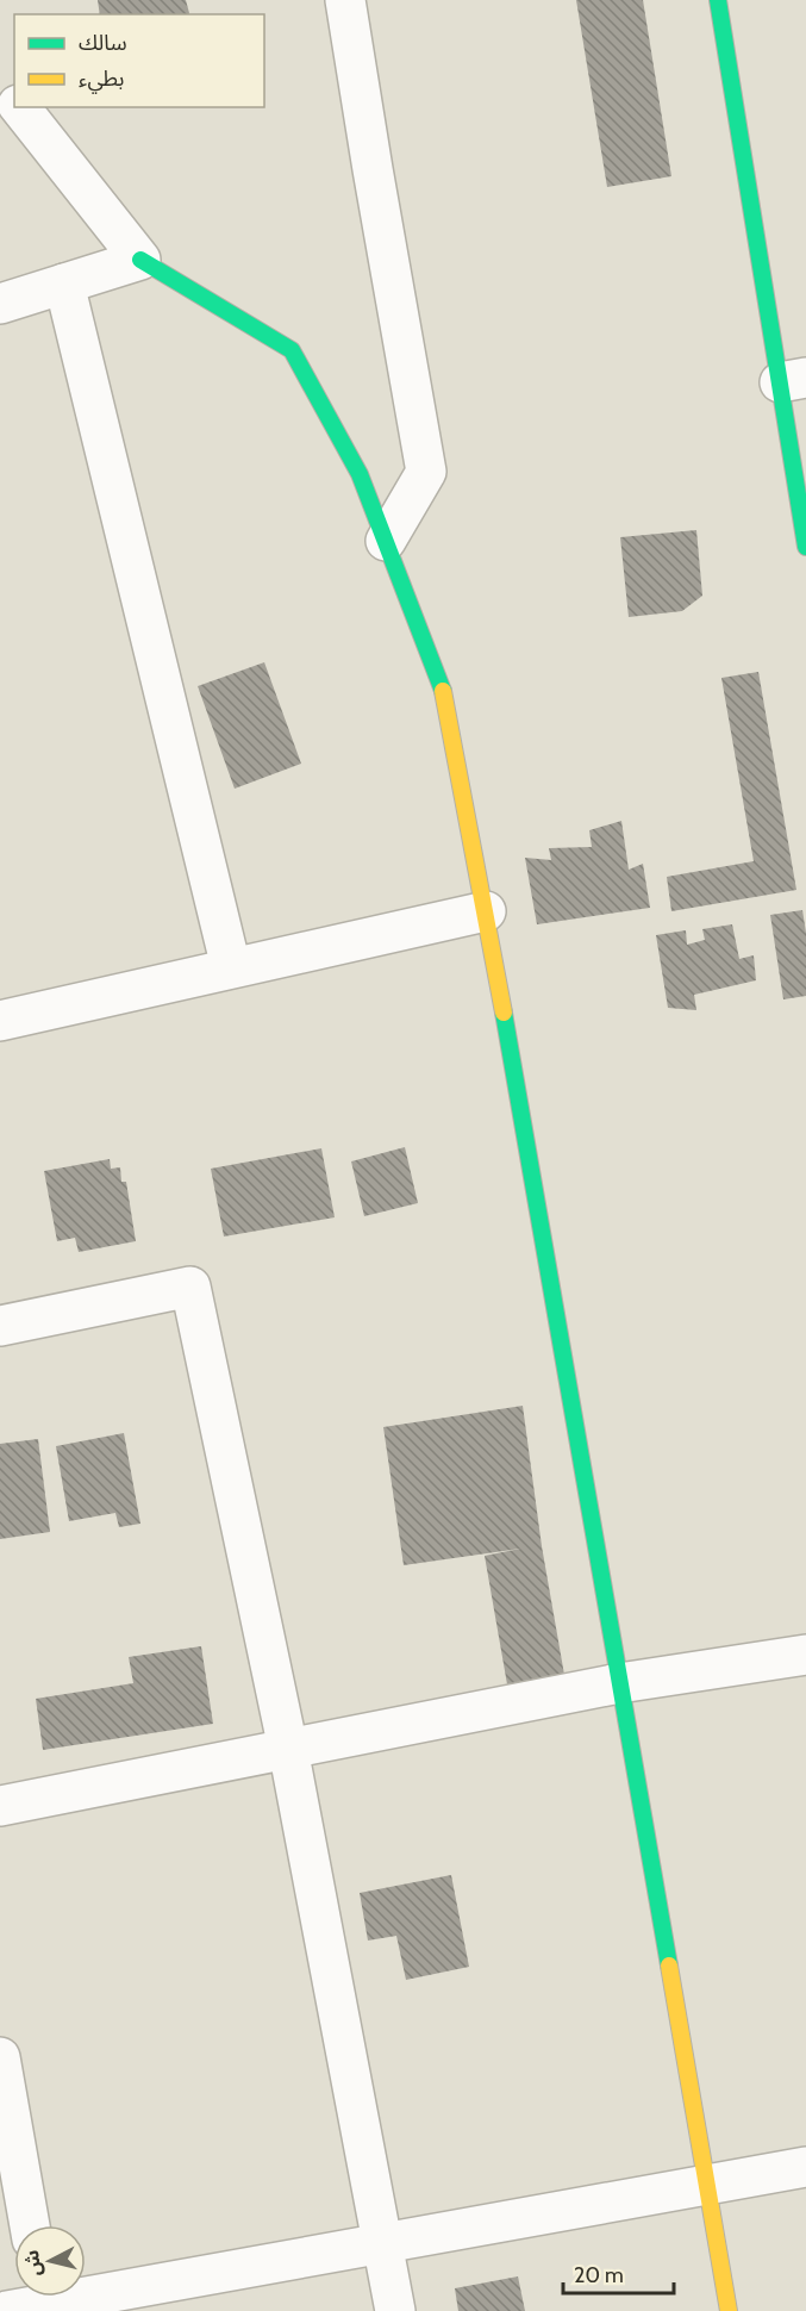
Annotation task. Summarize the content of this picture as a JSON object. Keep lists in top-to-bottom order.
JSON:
{
  "legend": ["سالك", "بطيء"],
  "scale_bar": "20 m",
  "north": "left"
}
